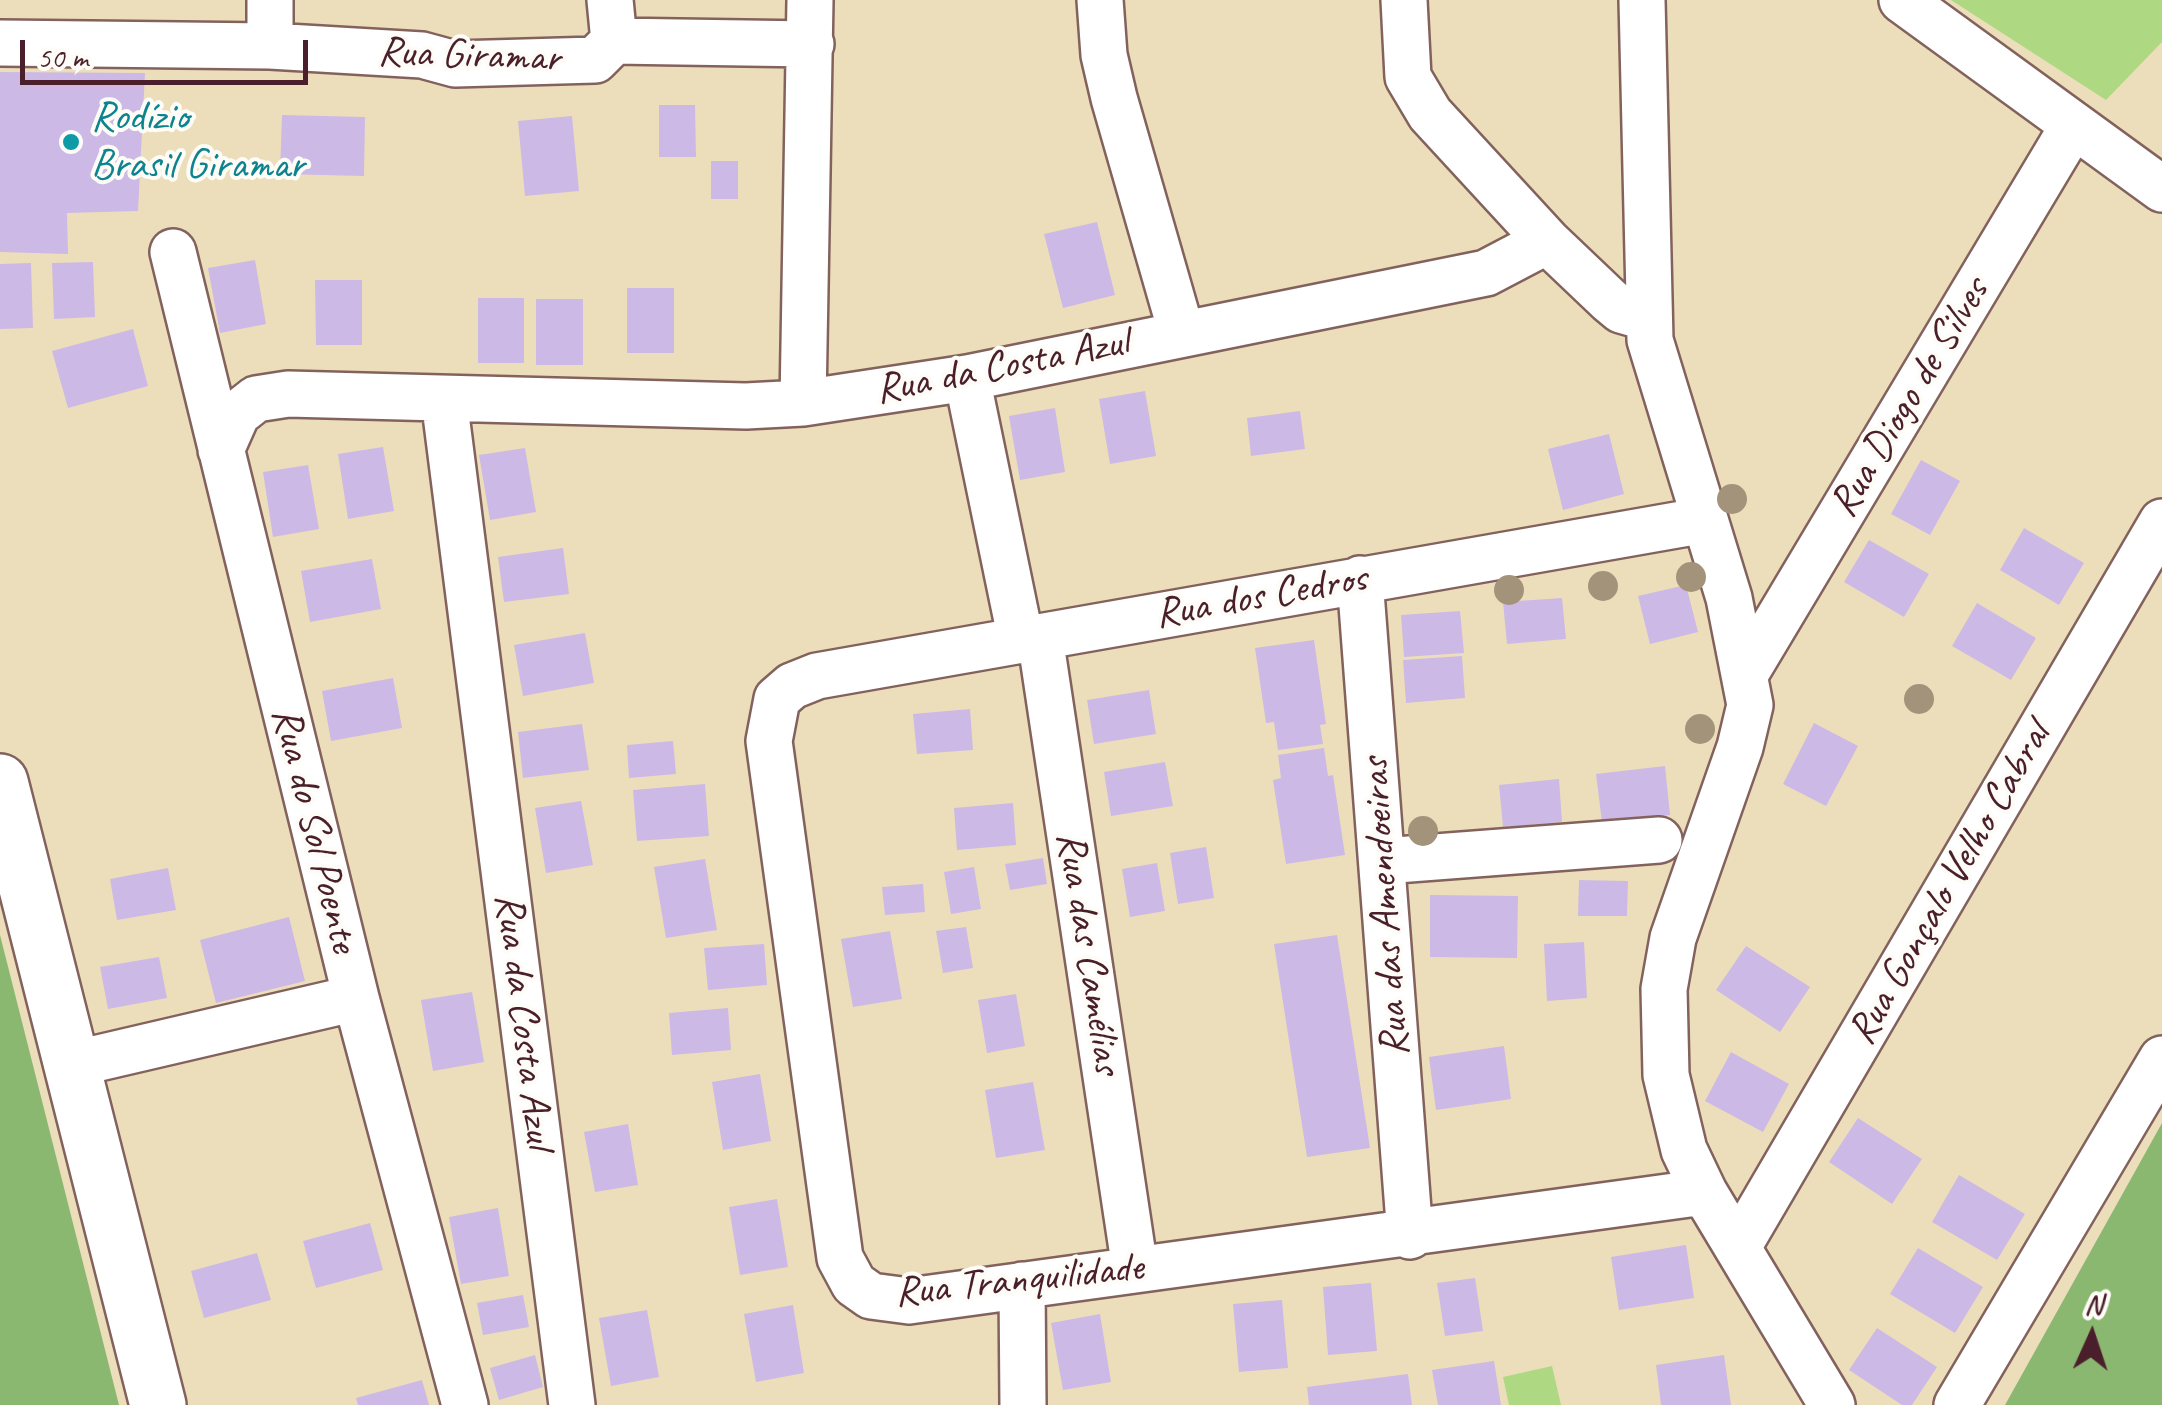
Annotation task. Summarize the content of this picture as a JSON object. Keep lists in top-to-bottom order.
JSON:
{
  "streets": {
    "street": [
      "Rua Giramar",
      "Rua da Costa Azul",
      "Rua Diogo de Silves",
      "Rua dos Cedros",
      "Rua do Sol Poente",
      "Rua Gonçalo Velho Cabral",
      "Rua das Amendoeiras",
      "Rua das Camélias",
      "Rua Tranquilidade"
    ]
  },
  "crossings": [
    ["Rua da Costa Azul", "Rua do Sol Poente"],
    ["Rua da Costa Azul", "Rua das Camélias"],
    ["Rua dos Cedros", "Rua das Amendoeiras"],
    ["Rua dos Cedros", "Rua das Camélias"],
    ["Rua dos Cedros", "Rua Tranquilidade"],
    ["Rua das Amendoeiras", "Rua Tranquilidade"],
    ["Rua das Camélias", "Rua Tranquilidade"]
  ],
  "places": ["Rodízio Brasil Giramar"],
  "scale_bar": "50 m",
  "north": "top"
}
